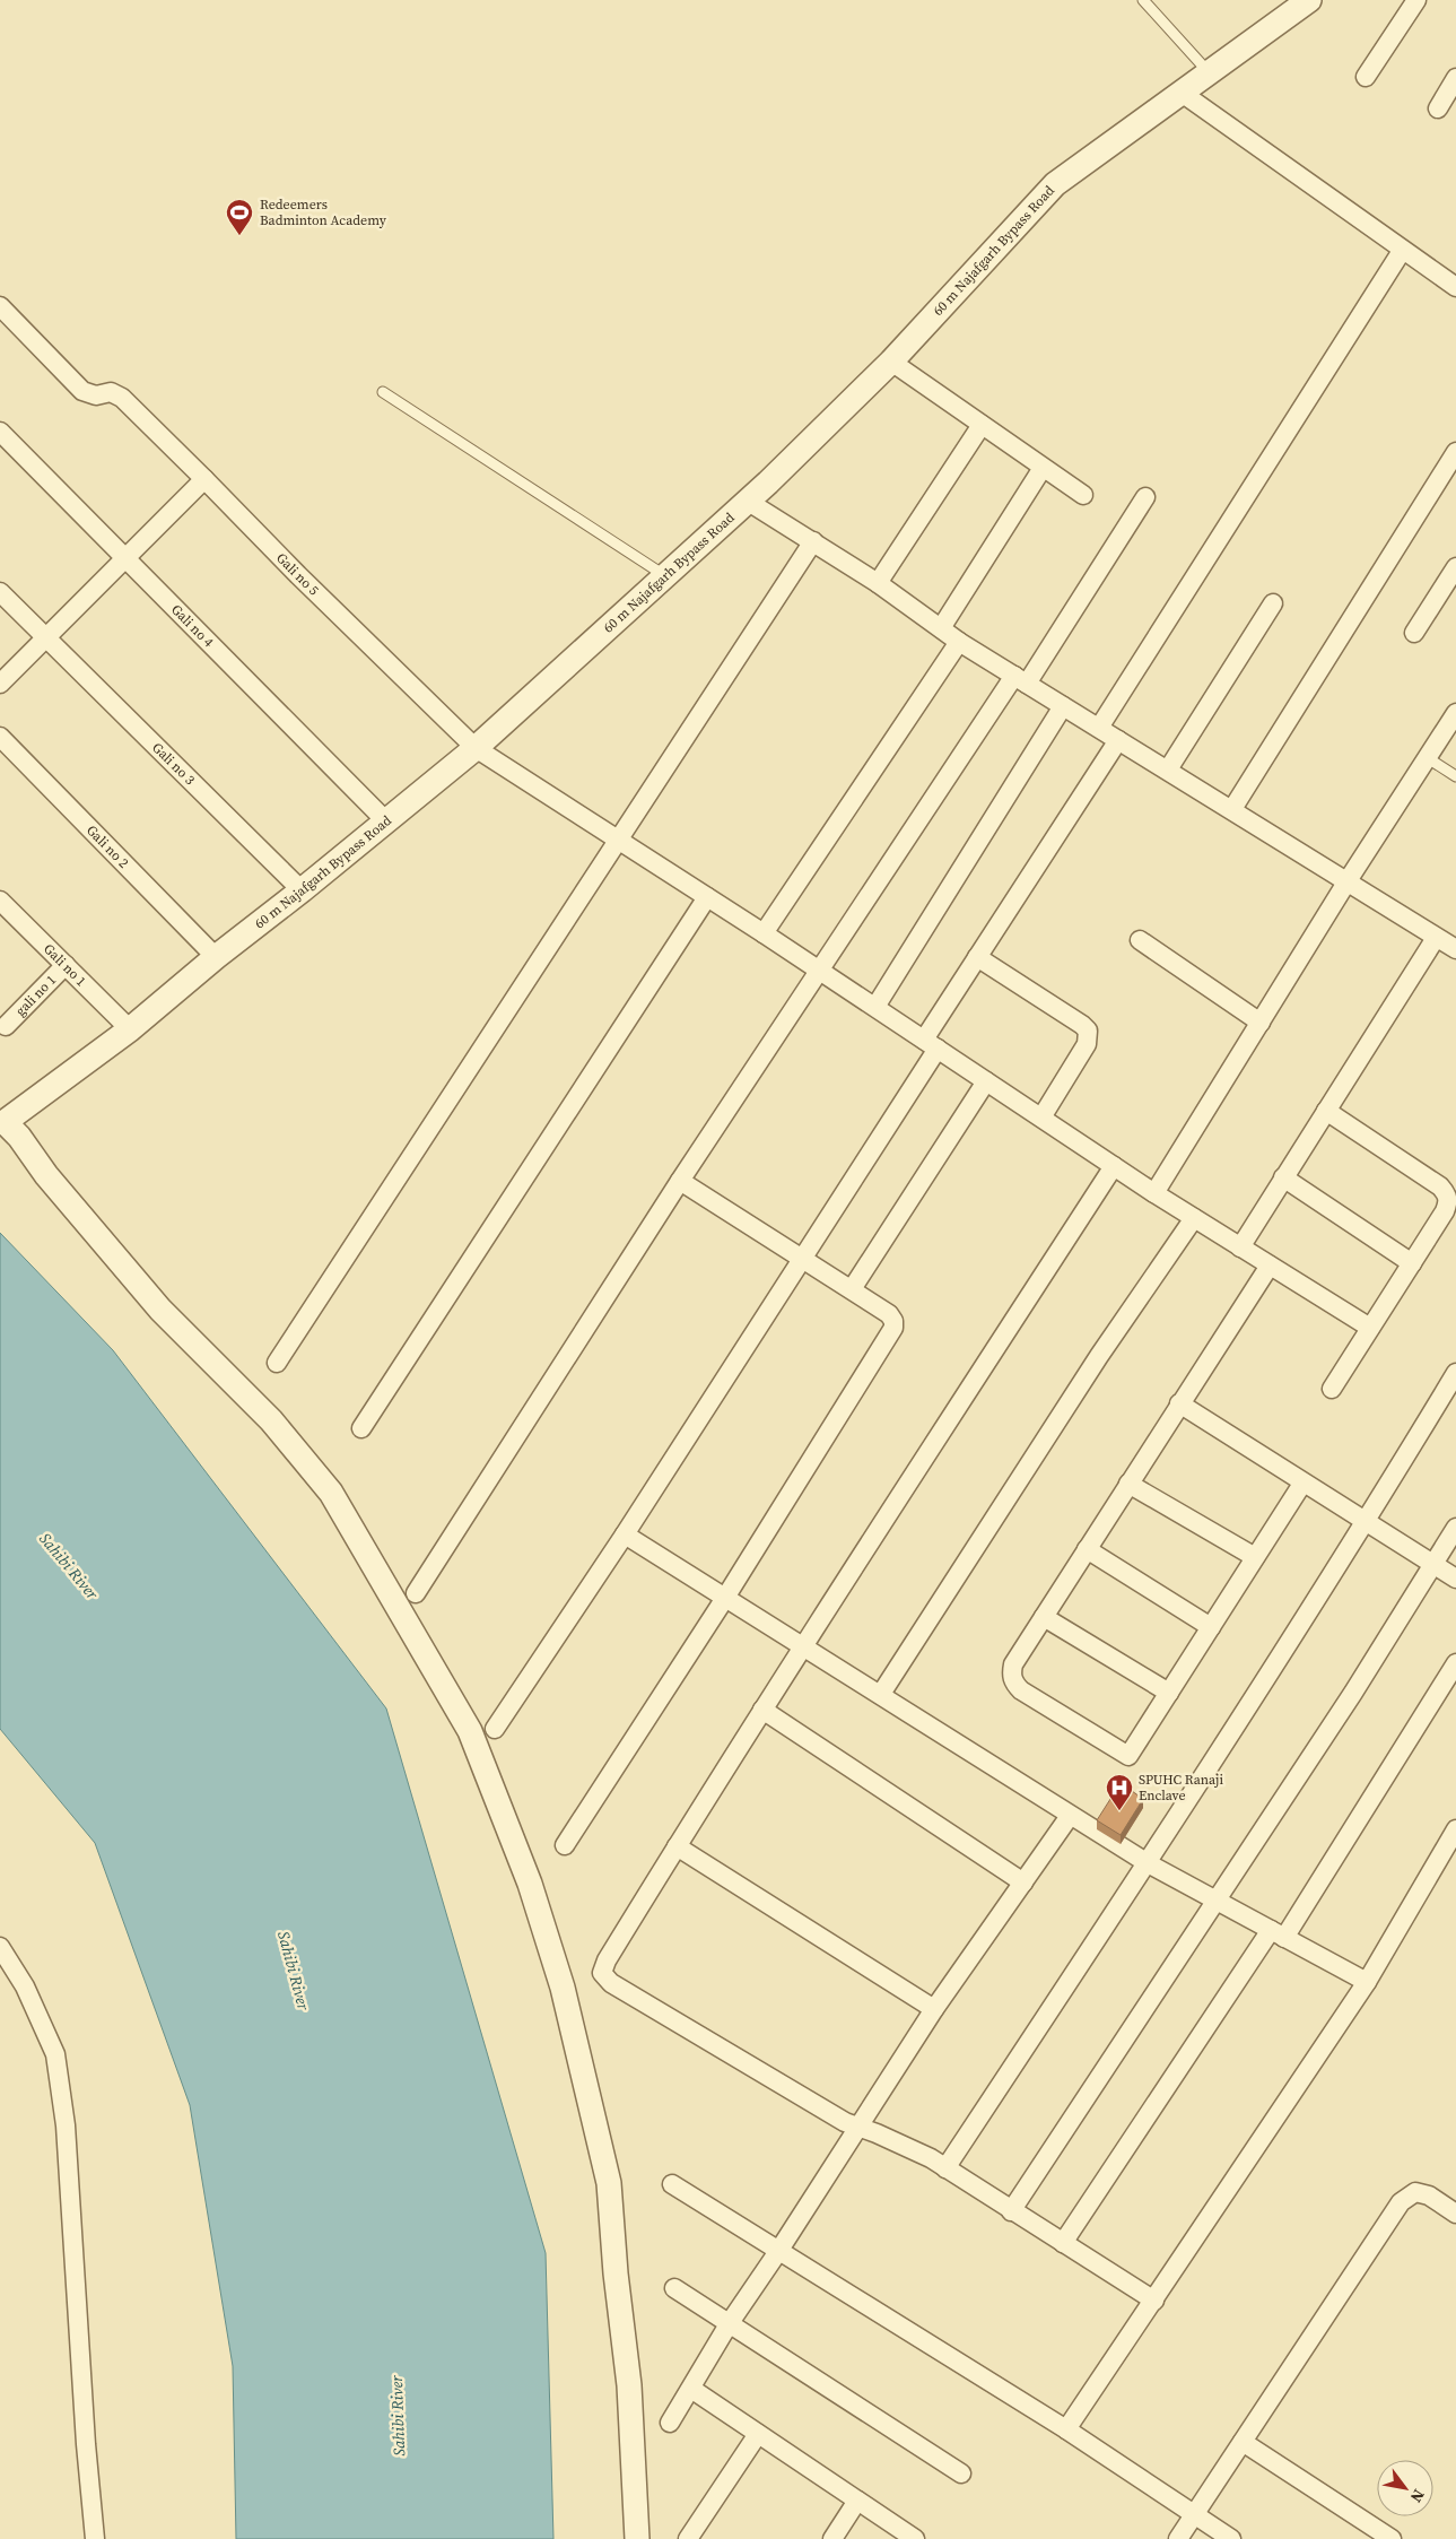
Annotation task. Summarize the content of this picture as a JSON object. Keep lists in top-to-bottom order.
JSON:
{
  "streets": {
    "street": [
      "60 m Najafgarh Bypass Road",
      "Gali no 5",
      "Gali no 4",
      "Gali no 3",
      "Gali no 2",
      "Gali no 1",
      "gali no 1"
    ]
  },
  "crossings": [
    ["60 m Najafgarh Bypass Road", "Gali no 5"],
    ["60 m Najafgarh Bypass Road", "Gali no 4"],
    ["60 m Najafgarh Bypass Road", "Gali no 3"],
    ["60 m Najafgarh Bypass Road", "Gali no 2"],
    ["60 m Najafgarh Bypass Road", "Gali no 1"],
    ["Gali no 1", "gali no 1"]
  ],
  "water": ["Sahibi River"],
  "places": {
    "sports": ["Redeemers Badminton Academy"],
    "hospital": ["SPUHC Ranaji Enclave"]
  },
  "north": "bottom right"
}
